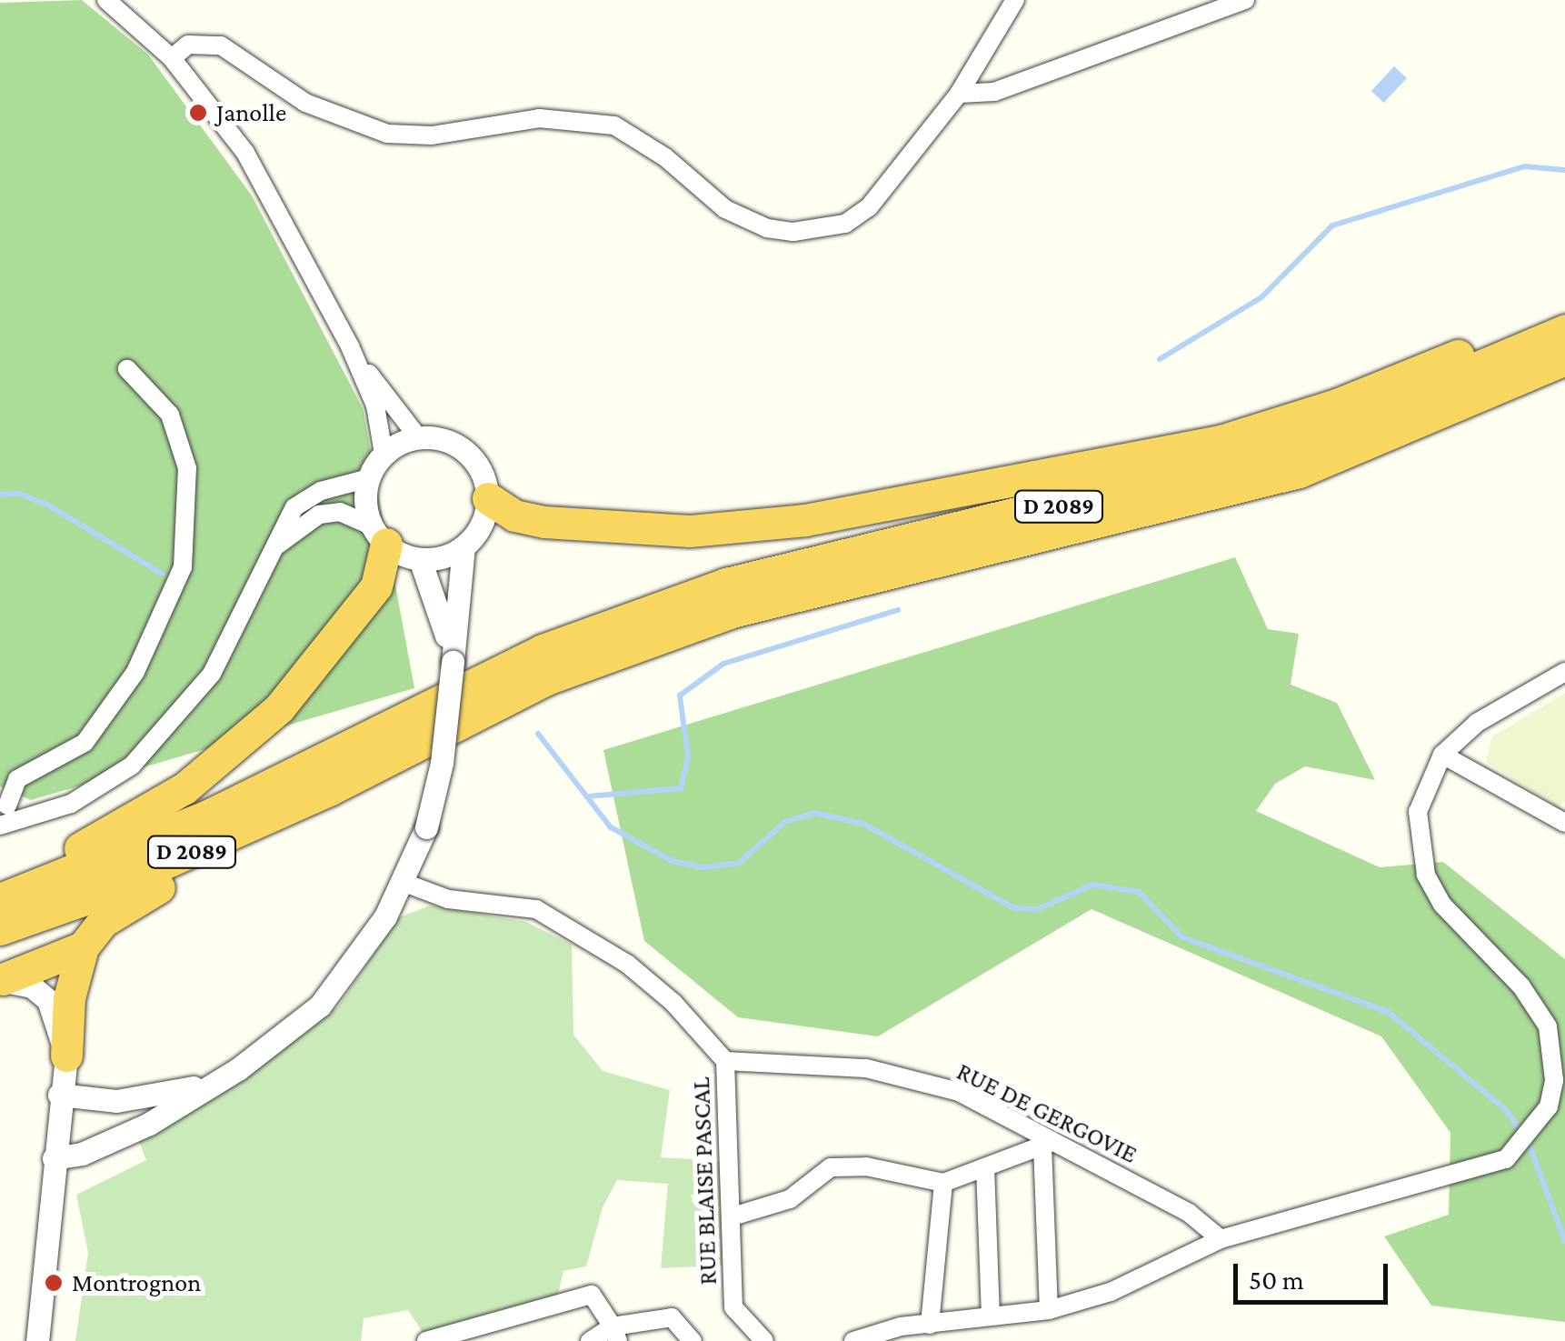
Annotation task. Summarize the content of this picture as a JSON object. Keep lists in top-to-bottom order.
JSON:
{
  "streets": {
    "highway": ["D 2089"],
    "street": ["RUE DE GERGOVIE", "RUE BLAISE PASCAL"]
  },
  "crossings": [
    ["RUE DE GERGOVIE", "RUE BLAISE PASCAL"]
  ],
  "places": ["Janolle", "Montrognon"],
  "scale_bar": "50 m"
}
